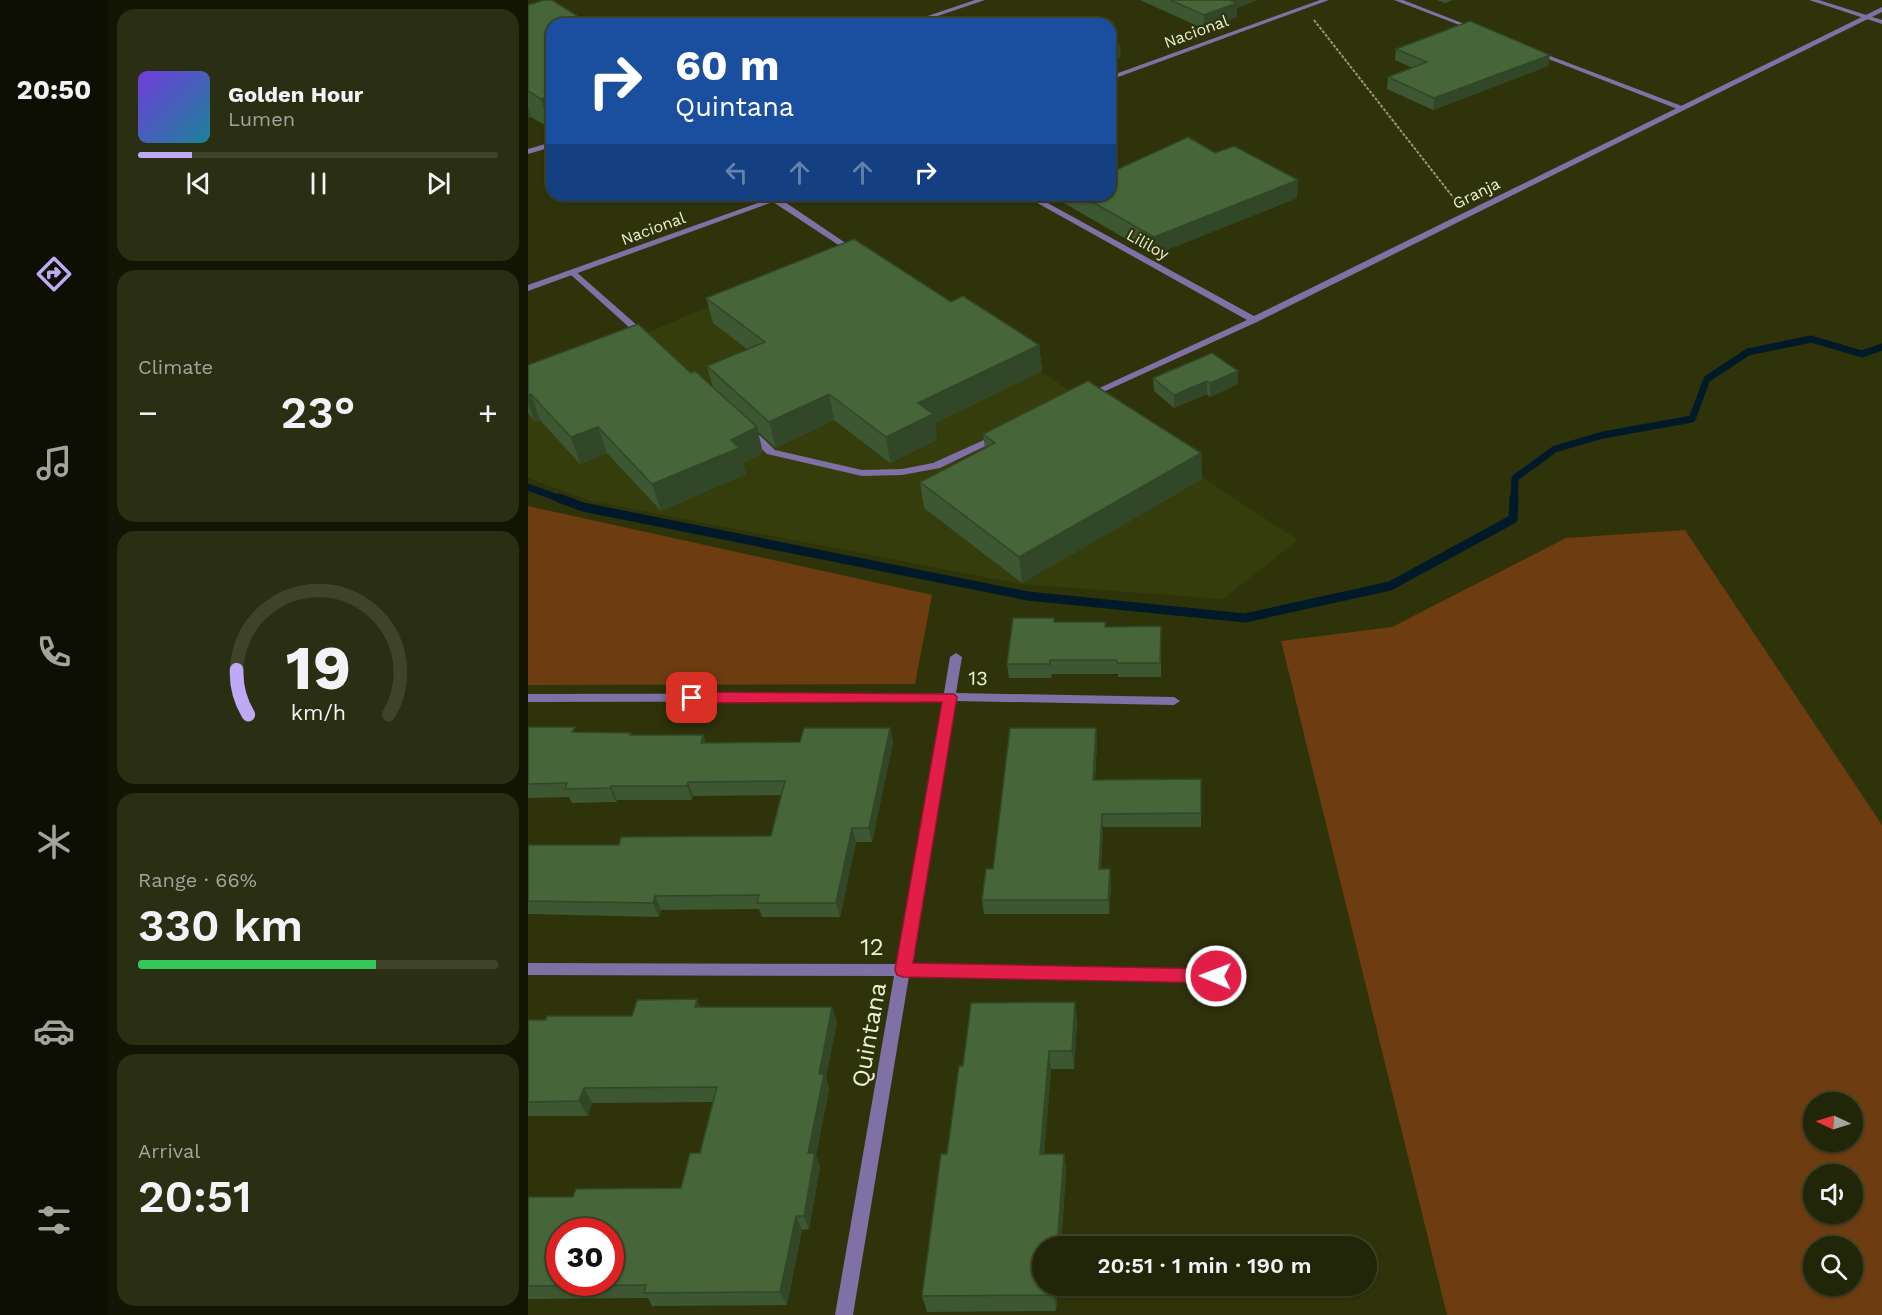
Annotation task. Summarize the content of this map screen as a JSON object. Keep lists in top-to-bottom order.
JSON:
{
  "streets": {
    "street": [
      "Nacional",
      "Granja",
      "Lililoy",
      "13",
      "12",
      "Quintana"
    ]
  },
  "crossings": [
    ["Granja", "Lililoy"],
    ["13", "Quintana"],
    ["12", "Quintana"]
  ],
  "north": "left",
  "page": {
    "tabs": "20:50",
    "turn": ["60 m", "Quintana"],
    "song": ["Golden Hour", "Lumen"],
    "tile": [
      "Climate",
      ["Range · 66%", "330 km"],
      ["Arrival", "20:51"]
    ],
    "heat": ["−", "23°", "+"],
    "limit": "30",
    "trip": "20:51 · 1 min · 190 m",
    "gauge": ["19", "km/h"]
  }
}
